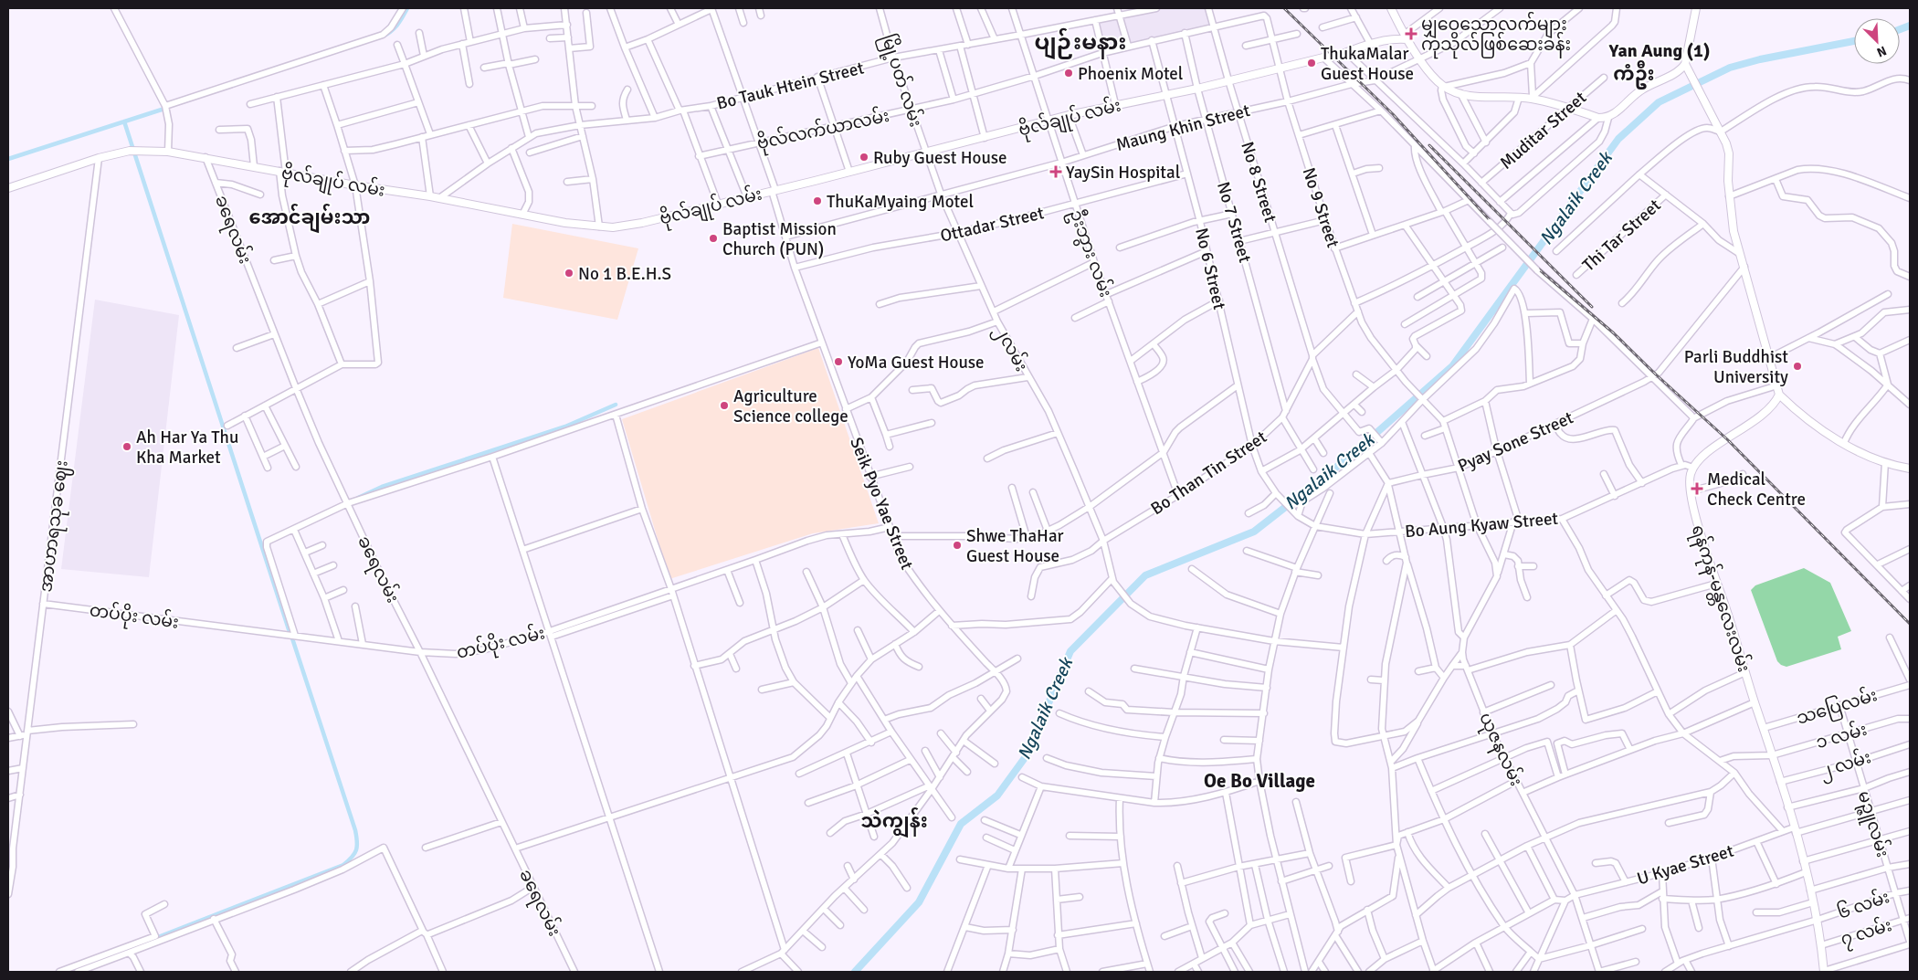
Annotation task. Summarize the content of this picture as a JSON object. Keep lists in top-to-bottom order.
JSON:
{
  "streets": {
    "main road": ["ဗိုလ်ချုပ် လမ်း", "ရန်ကုန်-မန္တလေးလမ်း"],
    "street": [
      "မြို့ပတ် လမ်း",
      "Bo Tauk Htein Street",
      "Maung Khin Street",
      "ဗိုလ်လက်ယာလမ်း",
      "Muditar Street",
      "No 8 Street",
      "No 9 Street",
      "No 7 Street",
      "Ottadar Street",
      "ခရေလမ်း",
      "Thi Tar Street",
      "ဦးဘွား လမ်း",
      "No 6 Street",
      "၂လမ်း",
      "Pyay Sone Street",
      "Bo Than Tin Street",
      "Seik Pyo Yae Street",
      "Bo Aung Kyaw Street",
      "အာဟာရသုခ ဈေး",
      "တပ်ပိုး လမ်း",
      "သပြေလမ်း",
      "၁ လမ်း",
      "ယုဇနလမ်း",
      "၂ လမ်း",
      "မဉ္ဇူလမ်း",
      "U Kyae Street",
      "၆ လမ်း",
      "၇ လမ်း"
    ]
  },
  "crossings": [
    ["မြို့ပတ် လမ်း", "Bo Tauk Htein Street"],
    ["မြို့ပတ် လမ်း", "ဗိုလ်ချုပ် လမ်း"],
    ["မြို့ပတ် လမ်း", "ဗိုလ်လက်ယာလမ်း"],
    ["မြို့ပတ် လမ်း", "၂လမ်း"],
    ["Bo Tauk Htein Street", "ဗိုလ်ချုပ် လမ်း"],
    ["Bo Tauk Htein Street", "ဦးဘွား လမ်း"],
    ["Bo Tauk Htein Street", "Seik Pyo Yae Street"],
    ["ဗိုလ်ချုပ် လမ်း", "No 8 Street"],
    ["ဗိုလ်ချုပ် လမ်း", "No 9 Street"],
    ["ဗိုလ်ချုပ် လမ်း", "No 7 Street"],
    ["ဗိုလ်ချုပ် လမ်း", "ခရေလမ်း"],
    ["ဗိုလ်ချုပ် လမ်း", "ဦးဘွား လမ်း"],
    ["ဗိုလ်ချုပ် လမ်း", "No 6 Street"],
    ["ဗိုလ်ချုပ် လမ်း", "၂လမ်း"],
    ["ဗိုလ်ချုပ် လမ်း", "Seik Pyo Yae Street"],
    ["ဗိုလ်ချုပ် လမ်း", "အာဟာရသုခ ဈေး"],
    ["Maung Khin Street", "No 8 Street"],
    ["Maung Khin Street", "No 9 Street"],
    ["Maung Khin Street", "No 7 Street"],
    ["Maung Khin Street", "ဦးဘွား လမ်း"],
    ["Maung Khin Street", "No 6 Street"],
    ["Maung Khin Street", "၂လမ်း"],
    ["Maung Khin Street", "Seik Pyo Yae Street"],
    ["ဗိုလ်လက်ယာလမ်း", "No 8 Street"],
    ["ဗိုလ်လက်ယာလမ်း", "No 9 Street"],
    ["ဗိုလ်လက်ယာလမ်း", "No 7 Street"],
    ["ဗိုလ်လက်ယာလမ်း", "ဦးဘွား လမ်း"],
    ["ဗိုလ်လက်ယာလမ်း", "No 6 Street"],
    ["ဗိုလ်လက်ယာလမ်း", "Seik Pyo Yae Street"],
    ["No 8 Street", "Bo Than Tin Street"],
    ["No 9 Street", "Bo Than Tin Street"],
    ["No 7 Street", "Bo Than Tin Street"],
    ["Ottadar Street", "ဦးဘွား လမ်း"],
    ["Ottadar Street", "No 6 Street"],
    ["Ottadar Street", "၂လမ်း"],
    ["Ottadar Street", "Seik Pyo Yae Street"],
    ["ခရေလမ်း", "တပ်ပိုး လမ်း"],
    ["ဦးဘွား လမ်း", "Bo Than Tin Street"],
    ["No 6 Street", "Bo Than Tin Street"],
    ["No 6 Street", "Bo Aung Kyaw Street"],
    ["၂လမ်း", "Bo Than Tin Street"],
    ["Seik Pyo Yae Street", "တပ်ပိုး လမ်း"],
    ["Bo Aung Kyaw Street", "ယုဇနလမ်း"],
    ["အာဟာရသုခ ဈေး", "တပ်ပိုး လမ်း"],
    ["ရန်ကုန်-မန္တလေးလမ်း", "သပြေလမ်း"],
    ["ရန်ကုန်-မန္တလေးလမ်း", "၁ လမ်း"],
    ["ရန်ကုန်-မန္တလေးလမ်း", "၂ လမ်း"],
    ["ရန်ကုန်-မန္တလေးလမ်း", "U Kyae Street"],
    ["ရန်ကုန်-မန္တလေးလမ်း", "၆ လမ်း"],
    ["ရန်ကုန်-မန္တလေးလမ်း", "၇ လမ်း"],
    ["သပြေလမ်း", "မဉ္ဇူလမ်း"],
    ["၁ လမ်း", "မဉ္ဇူလမ်း"],
    ["ယုဇနလမ်း", "U Kyae Street"],
    ["၂ လမ်း", "မဉ္ဇူလမ်း"],
    ["မဉ္ဇူလမ်း", "U Kyae Street"],
    ["မဉ္ဇူလမ်း", "၆ လမ်း"],
    ["မဉ္ဇူလမ်း", "၇ လမ်း"]
  ],
  "districts": [
    "ပျဉ်းမနား",
    "Yan Aung (1)",
    "ကံဦး",
    "အောင်ချမ်းသာ",
    "Oe Bo Village",
    "သဲကျွန်း"
  ],
  "water": ["Ngalaik Creek"],
  "places": {
    "health": ["မျှဝေသောလက်များ ကုသိုလ်ဖြစ်ဆေးခန်း", "YaySin Hospital", "Medical Check Centre"],
    "other": [
      "ThukaMalar Guest House",
      "Phoenix Motel",
      "Ruby Guest House",
      "ThuKaMyaing Motel",
      "Baptist Mission Church (PUN)",
      "No 1 B.E.H.S",
      "YoMa Guest House",
      "Parli Buddhist University",
      "Agriculture Science college",
      "Ah Har Ya Thu Kha Market",
      "Shwe ThaHar Guest House"
    ]
  },
  "north": "bottom right"
}
